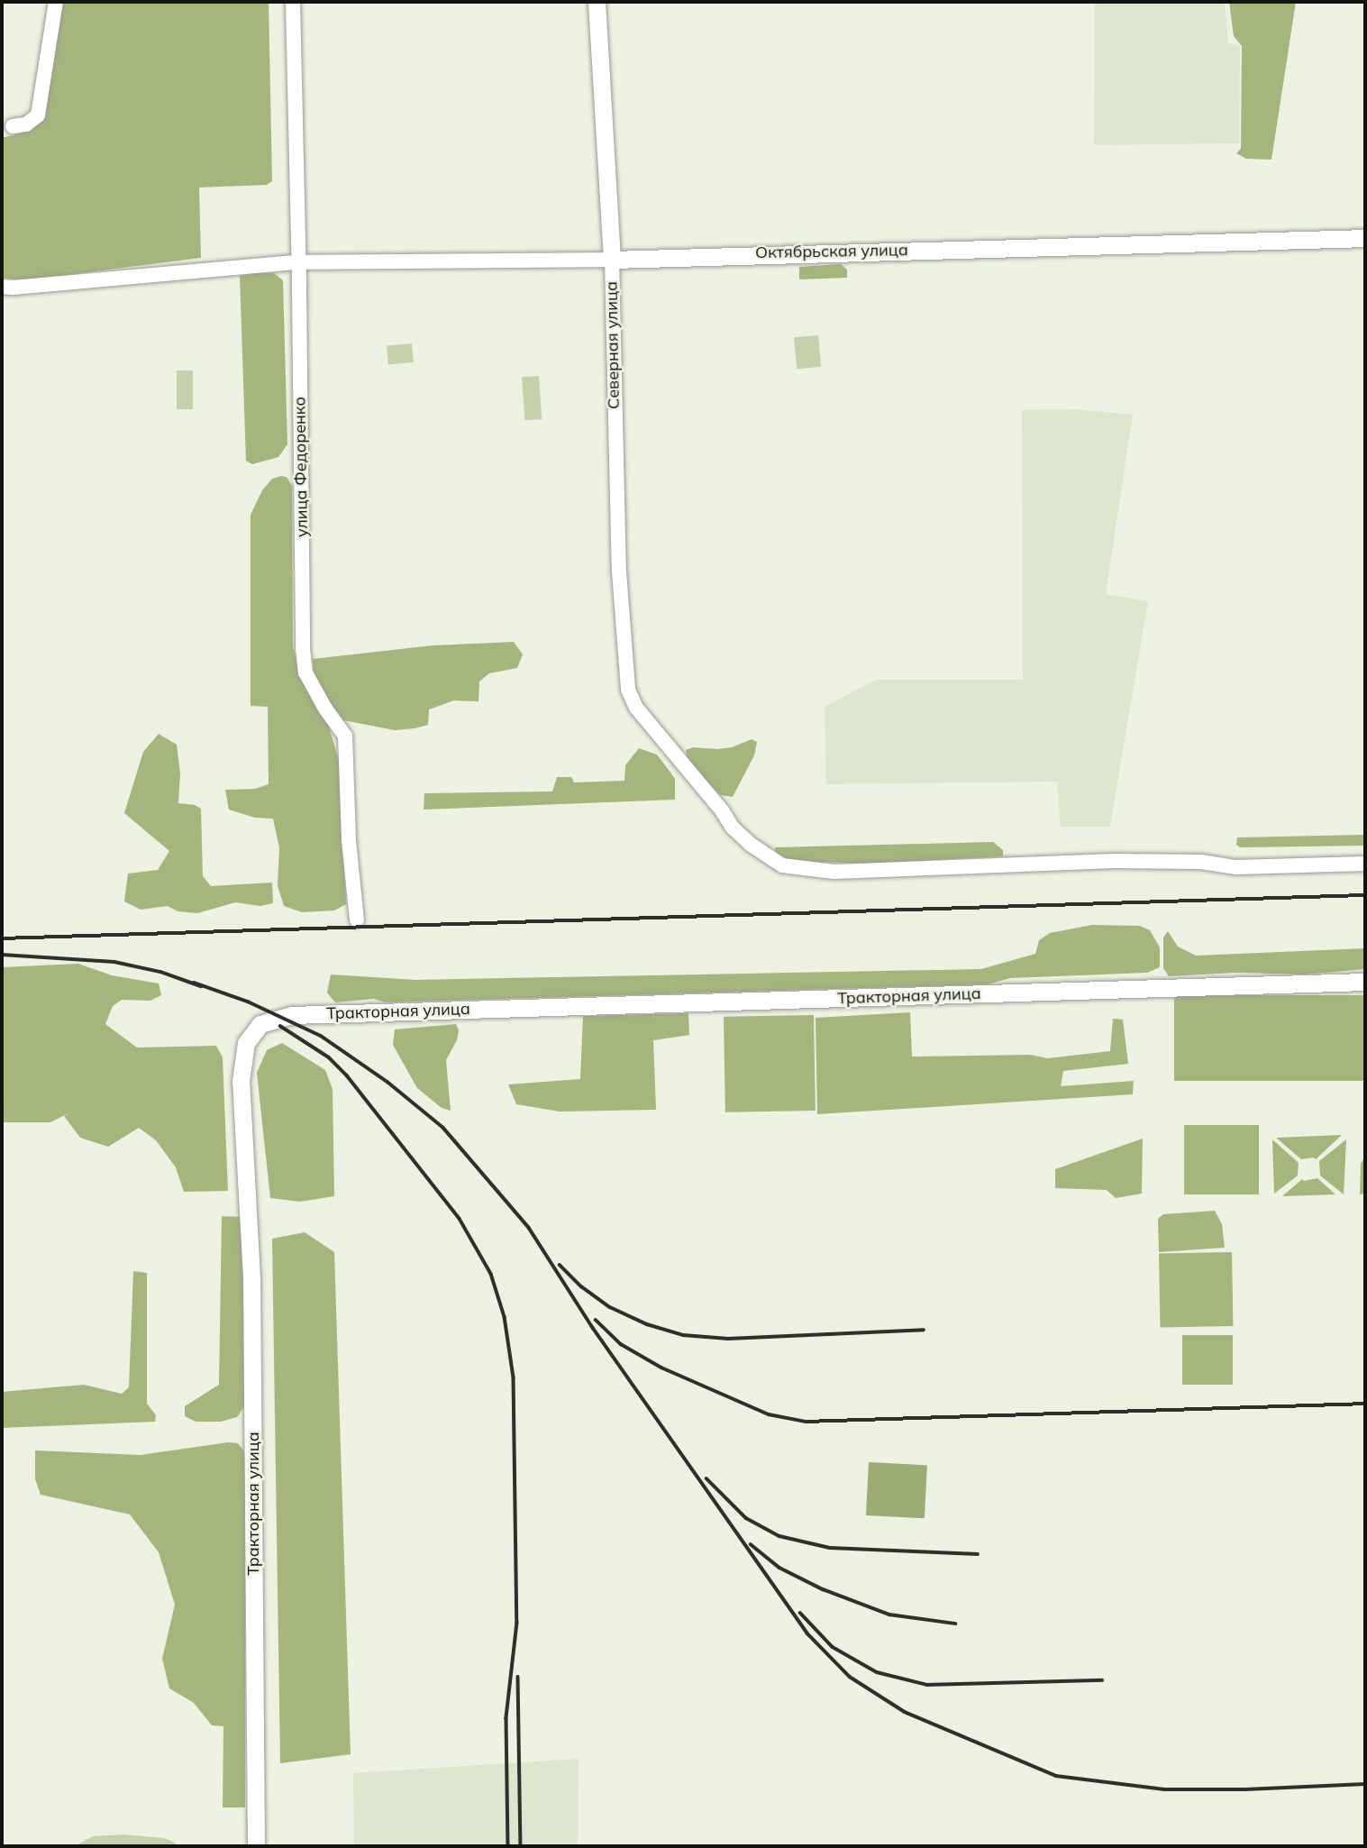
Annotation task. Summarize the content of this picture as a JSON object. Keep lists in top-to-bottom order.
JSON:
{
  "streets": {
    "main road": ["Октябрьская улица", "Северная улица", "Тракторная улица"],
    "street": ["улица Федоренко"]
  },
  "crossings": [
    ["Октябрьская улица", "Северная улица"],
    ["Октябрьская улица", "улица Федоренко"]
  ]
}
